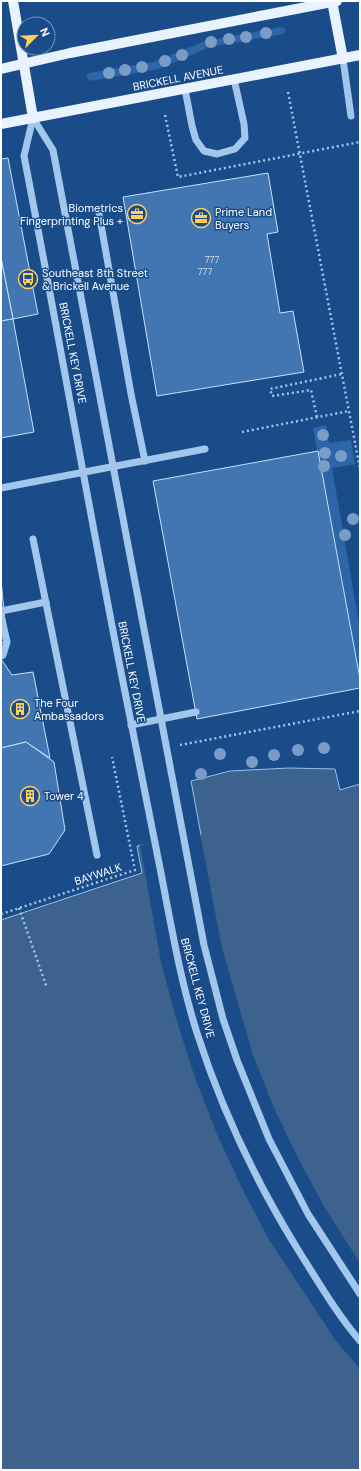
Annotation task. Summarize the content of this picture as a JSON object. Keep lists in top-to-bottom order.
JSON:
{
  "streets": {
    "main road": ["BRICKELL AVENUE"],
    "street": ["BRICKELL KEY DRIVE"],
    "path": ["BAYWALK"]
  },
  "crossings": [
    ["BRICKELL AVENUE", "BRICKELL KEY DRIVE"]
  ],
  "places": {
    "office": ["Biometrics Fingerprinting Plus +", "Prime Land Buyers"],
    "bus stop": ["Southeast 8th Street & Brickell Avenue"],
    "building": ["The Four Ambassadors", "Tower 4"]
  },
  "house_numbers": ["777", "777"],
  "north": "top right"
}
